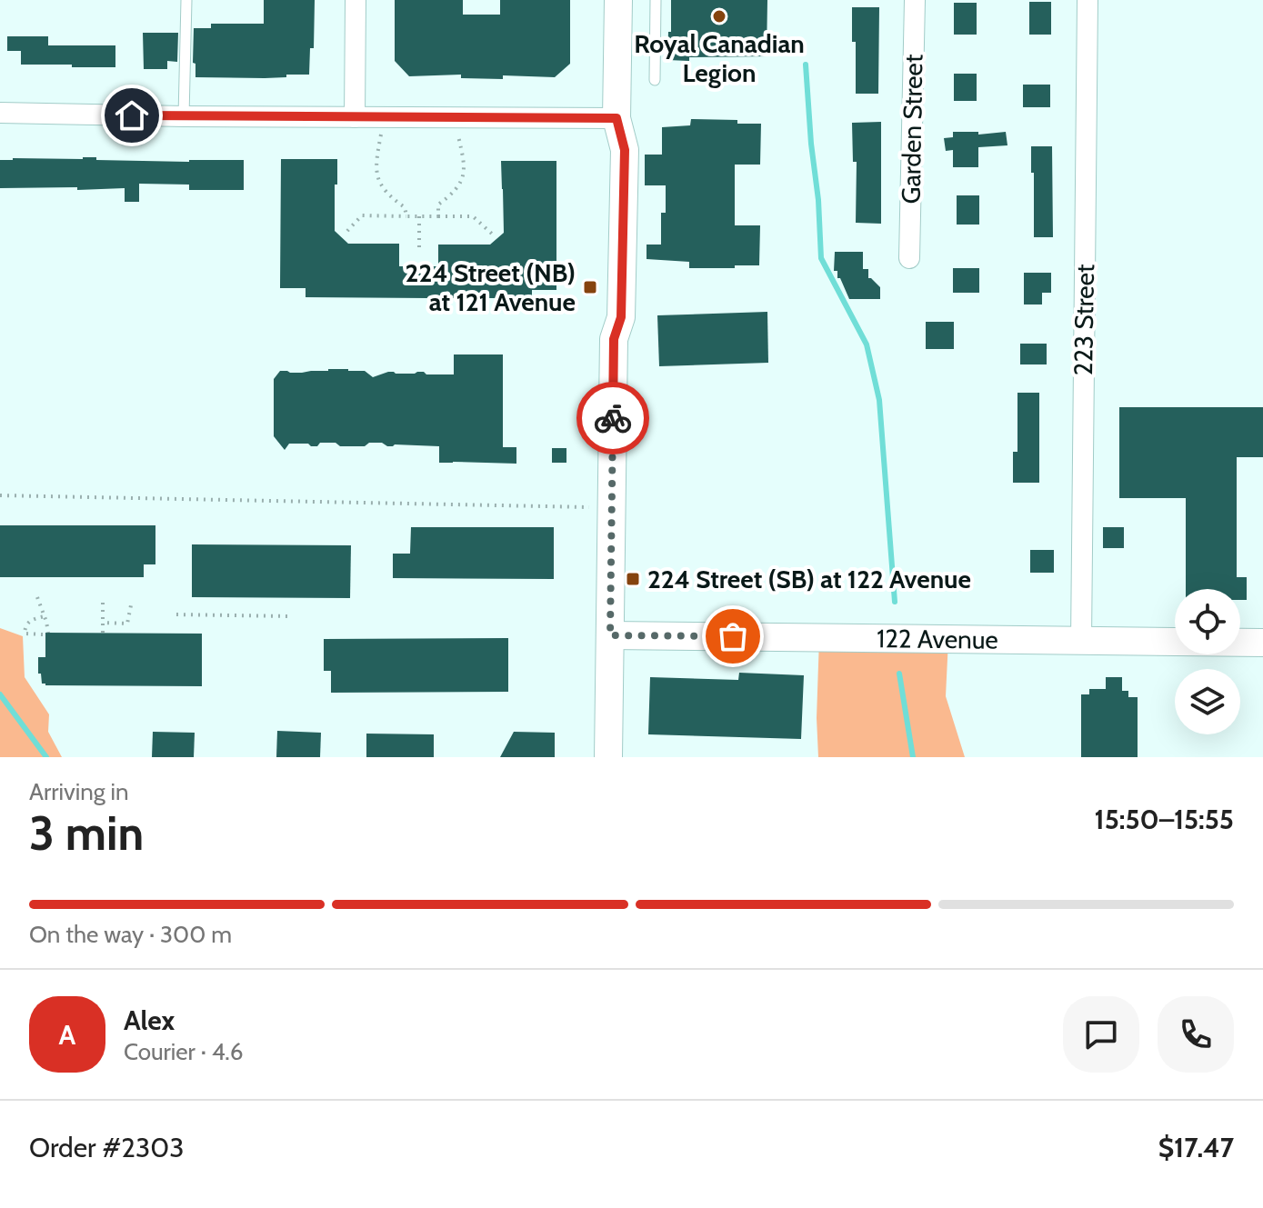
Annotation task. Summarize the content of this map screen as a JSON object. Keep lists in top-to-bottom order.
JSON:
{
  "streets": {
    "street": ["Garden Street", "223 Street", "122 Avenue"]
  },
  "crossings": [
    ["223 Street", "122 Avenue"]
  ],
  "places": {
    "other": ["Royal Canadian Legion"],
    "transit": ["224 Street (NB) at 121 Avenue", "224 Street (SB) at 122 Avenue"]
  },
  "page": {
    "heading": ["3 min", "Arriving in", "15:50–15:55"],
    "panel": [
      "Alex",
      "Courier · 4.6",
      "Order #2303",
      "$17.47"
    ],
    "bar": "On the way · 300 m",
    "round": "A"
  }
}
